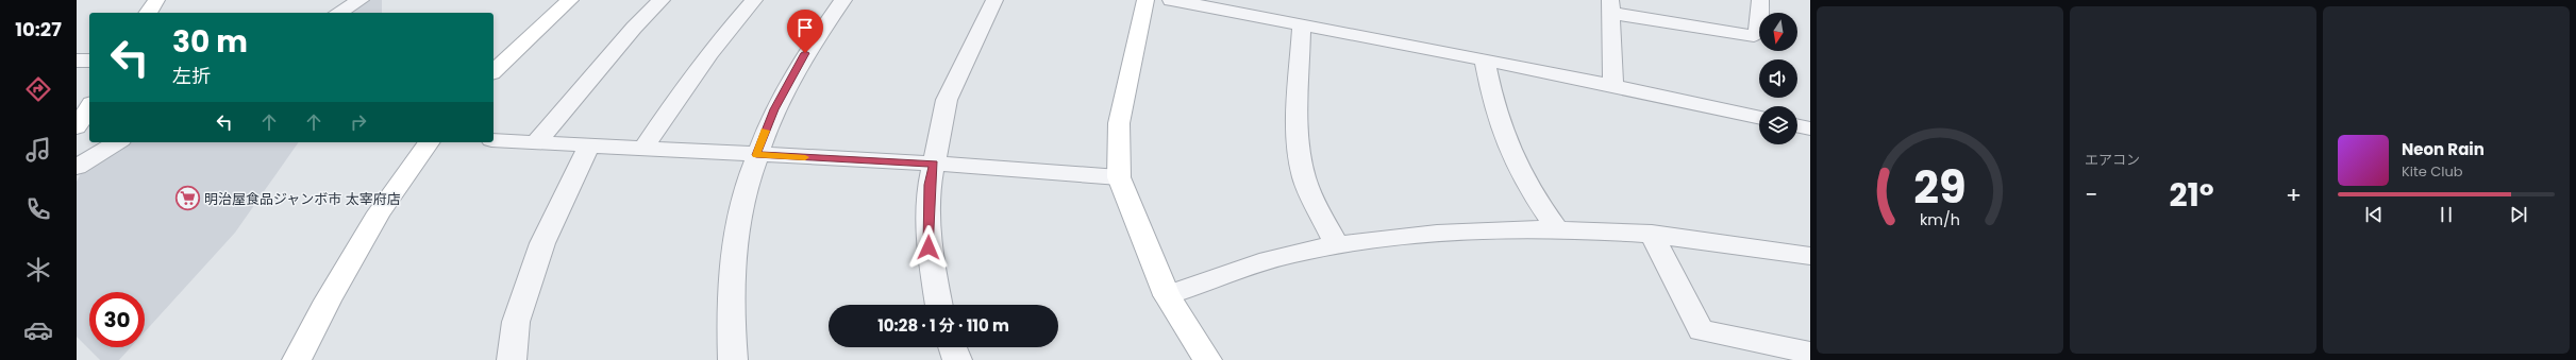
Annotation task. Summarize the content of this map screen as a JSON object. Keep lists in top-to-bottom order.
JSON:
{
  "places": {
    "supermarket": ["明治屋食品ジャンボ市 太宰府店"]
  },
  "north": "bottom",
  "page": {
    "tabs": "10:27",
    "tile": "エアコン",
    "turn": ["30 m", "左折"],
    "song": ["Neon Rain", "Kite Club"],
    "heat": ["−", "21°", "+"],
    "limit": "30",
    "trip": "10:28 · 1 分 · 110 m",
    "gauge": ["29", "km/h"]
  }
}
